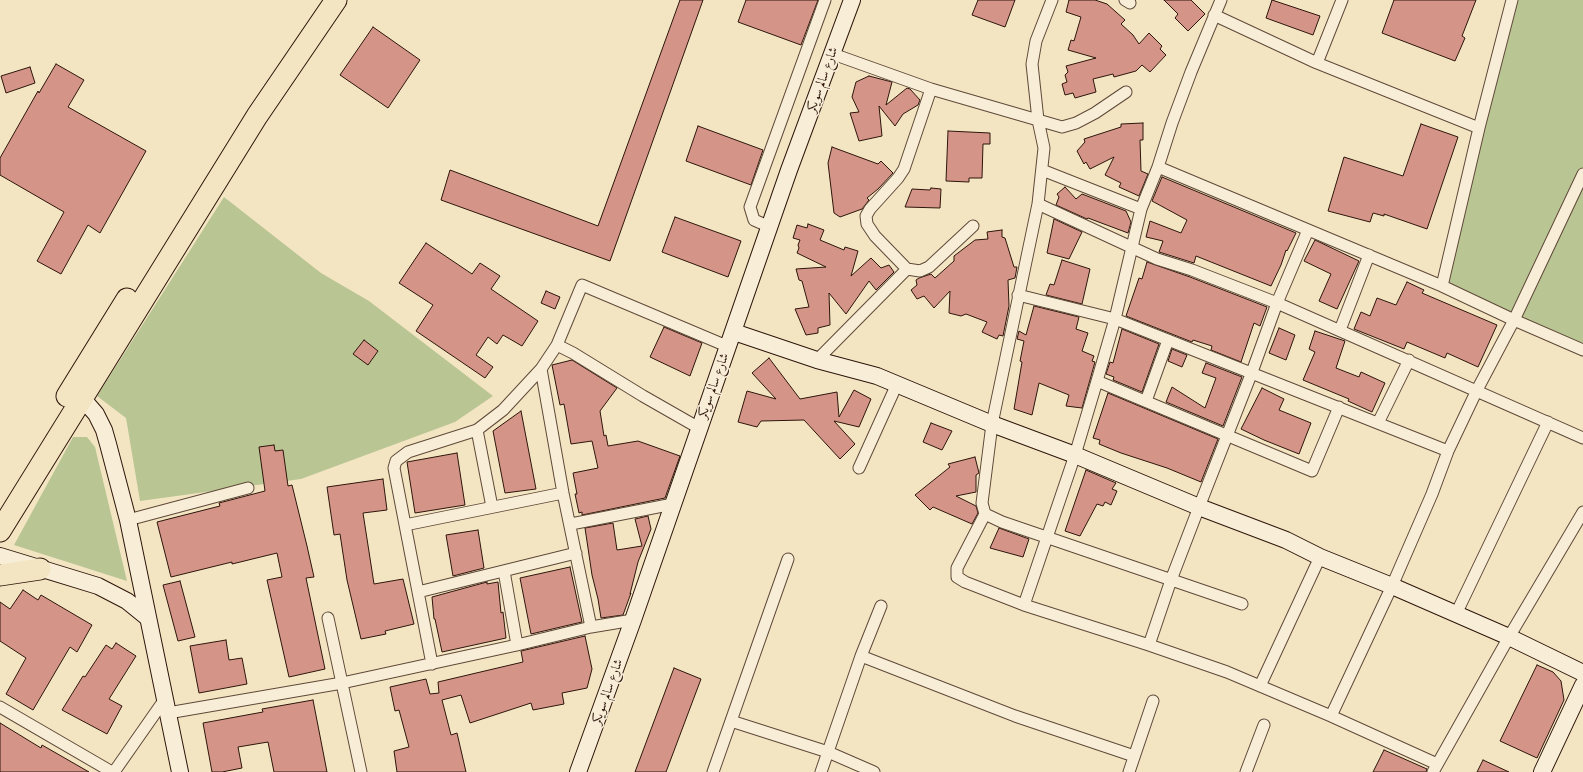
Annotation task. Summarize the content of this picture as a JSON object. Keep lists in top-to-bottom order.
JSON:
{
  "streets": {
    "street": ["شارع سالم سويكر"]
  }
}
